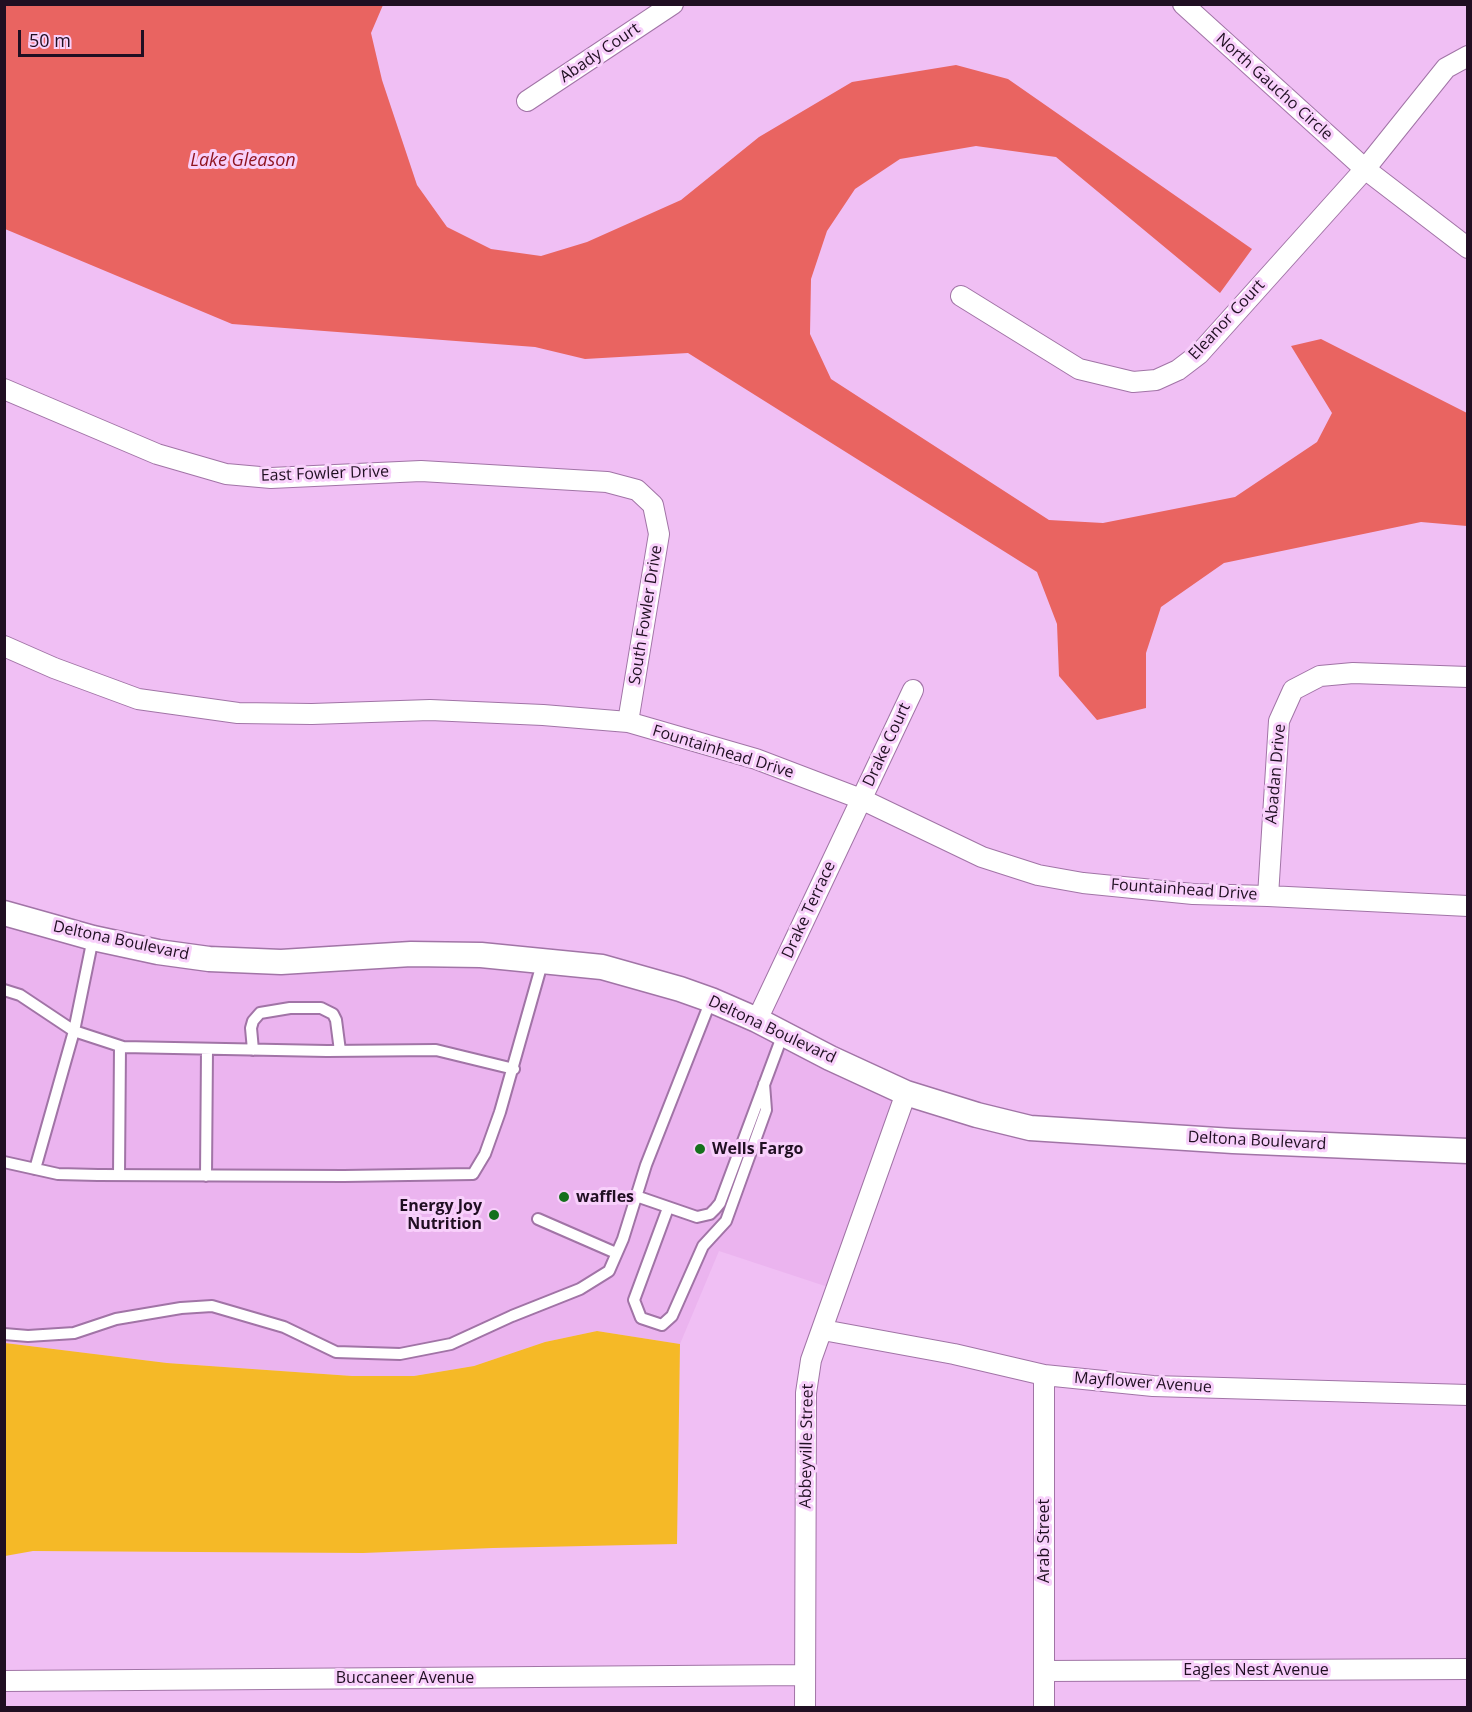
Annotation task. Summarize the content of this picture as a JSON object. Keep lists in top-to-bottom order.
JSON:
{
  "streets": {
    "street": [
      "Abady Court",
      "North Gaucho Circle",
      "Eleanor Court",
      "East Fowler Drive",
      "South Fowler Drive",
      "Drake Court",
      "Fountainhead Drive",
      "Abadan Drive",
      "Drake Terrace",
      "Deltona Boulevard",
      "Mayflower Avenue",
      "Abbeyville Street",
      "Arab Street",
      "Eagles Nest Avenue",
      "Buccaneer Avenue"
    ]
  },
  "crossings": [
    ["North Gaucho Circle", "Eleanor Court"],
    ["East Fowler Drive", "South Fowler Drive"],
    ["South Fowler Drive", "Fountainhead Drive"],
    ["Drake Court", "Fountainhead Drive"],
    ["Drake Court", "Drake Terrace"],
    ["Fountainhead Drive", "Abadan Drive"],
    ["Fountainhead Drive", "Drake Terrace"],
    ["Drake Terrace", "Deltona Boulevard"],
    ["Deltona Boulevard", "Abbeyville Street"],
    ["Mayflower Avenue", "Abbeyville Street"],
    ["Mayflower Avenue", "Arab Street"],
    ["Abbeyville Street", "Buccaneer Avenue"],
    ["Arab Street", "Eagles Nest Avenue"]
  ],
  "water": ["Lake Gleason"],
  "places": ["Wells Fargo", "waffles", "Energy Joy Nutrition"],
  "scale_bar": "50 m"
}
